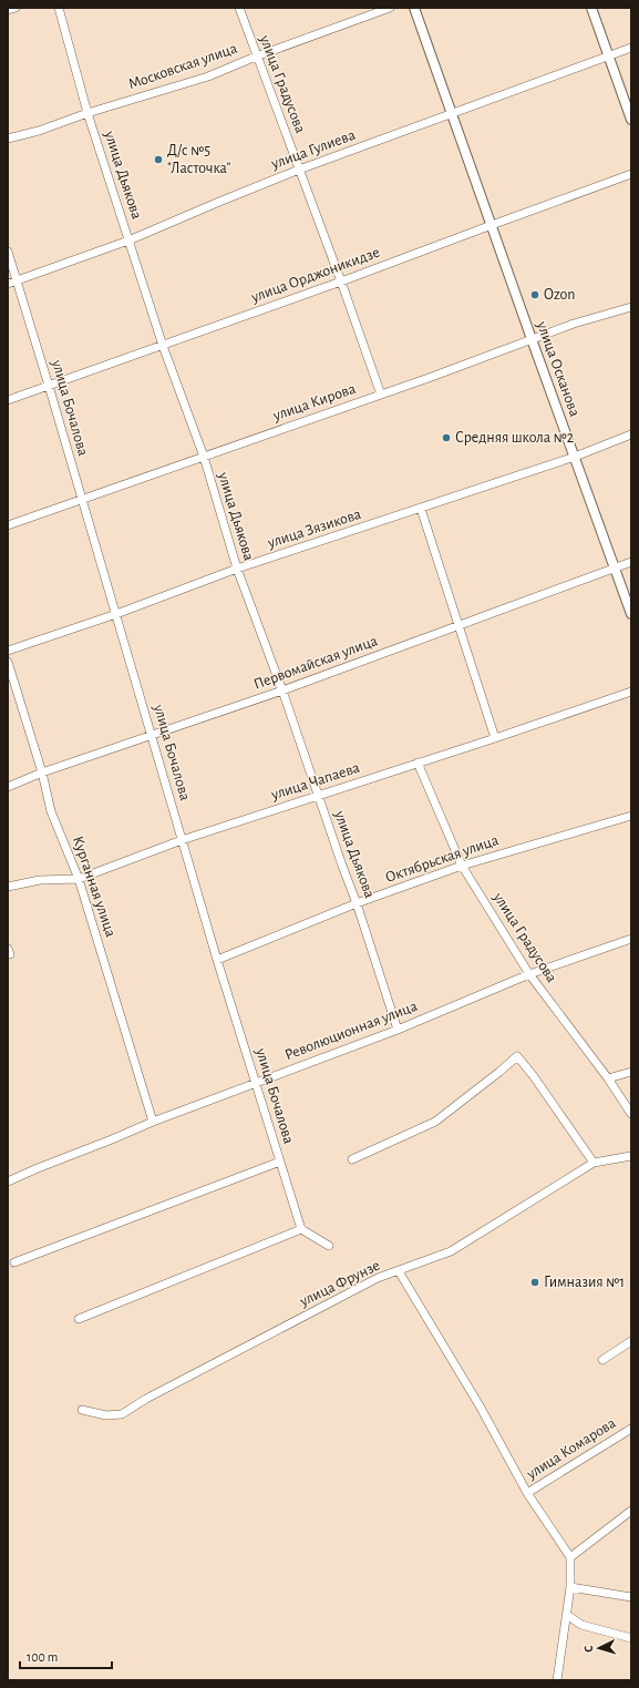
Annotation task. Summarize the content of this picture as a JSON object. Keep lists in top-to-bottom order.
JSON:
{
  "streets": {
    "main road": ["улица Осканова"],
    "street": [
      "Московская улица",
      "улица Градусова",
      "улица Гулиева",
      "улица Дьякова",
      "улица Орджоникидзе",
      "улица Кирова",
      "улица Бочалова",
      "улица Зязикова",
      "Первомайская улица",
      "улица Чапаева",
      "Октябрьская улица",
      "Курганная улица",
      "Революционная улица",
      "улица Фрунзе",
      "улица Комарова"
    ]
  },
  "crossings": [
    ["Московская улица", "улица Градусова"],
    ["Московская улица", "улица Дьякова"],
    ["улица Градусова", "улица Гулиева"],
    ["улица Градусова", "улица Орджоникидзе"],
    ["улица Градусова", "улица Кирова"],
    ["улица Градусова", "улица Чапаева"],
    ["улица Градусова", "Октябрьская улица"],
    ["улица Градусова", "Революционная улица"],
    ["улица Гулиева", "улица Дьякова"],
    ["улица Гулиева", "улица Осканова"],
    ["улица Гулиева", "улица Бочалова"],
    ["улица Дьякова", "улица Орджоникидзе"],
    ["улица Дьякова", "улица Кирова"],
    ["улица Дьякова", "улица Зязикова"],
    ["улица Дьякова", "Первомайская улица"],
    ["улица Дьякова", "улица Чапаева"],
    ["улица Дьякова", "Октябрьская улица"],
    ["улица Дьякова", "Революционная улица"],
    ["улица Орджоникидзе", "улица Осканова"],
    ["улица Орджоникидзе", "улица Бочалова"],
    ["улица Осканова", "улица Кирова"],
    ["улица Осканова", "улица Зязикова"],
    ["улица Осканова", "Первомайская улица"],
    ["улица Кирова", "улица Бочалова"],
    ["улица Бочалова", "улица Зязикова"],
    ["улица Бочалова", "Первомайская улица"],
    ["улица Бочалова", "улица Чапаева"],
    ["улица Бочалова", "Октябрьская улица"],
    ["улица Бочалова", "Революционная улица"],
    ["Первомайская улица", "Курганная улица"],
    ["улица Чапаева", "Курганная улица"],
    ["Курганная улица", "Революционная улица"]
  ],
  "places": [
    "Д/с №5 \"Ласточка\"",
    "Ozon",
    "Средняя школа №2",
    "Гимназия №1"
  ],
  "scale_bar": "100 m",
  "north": "left"
}
